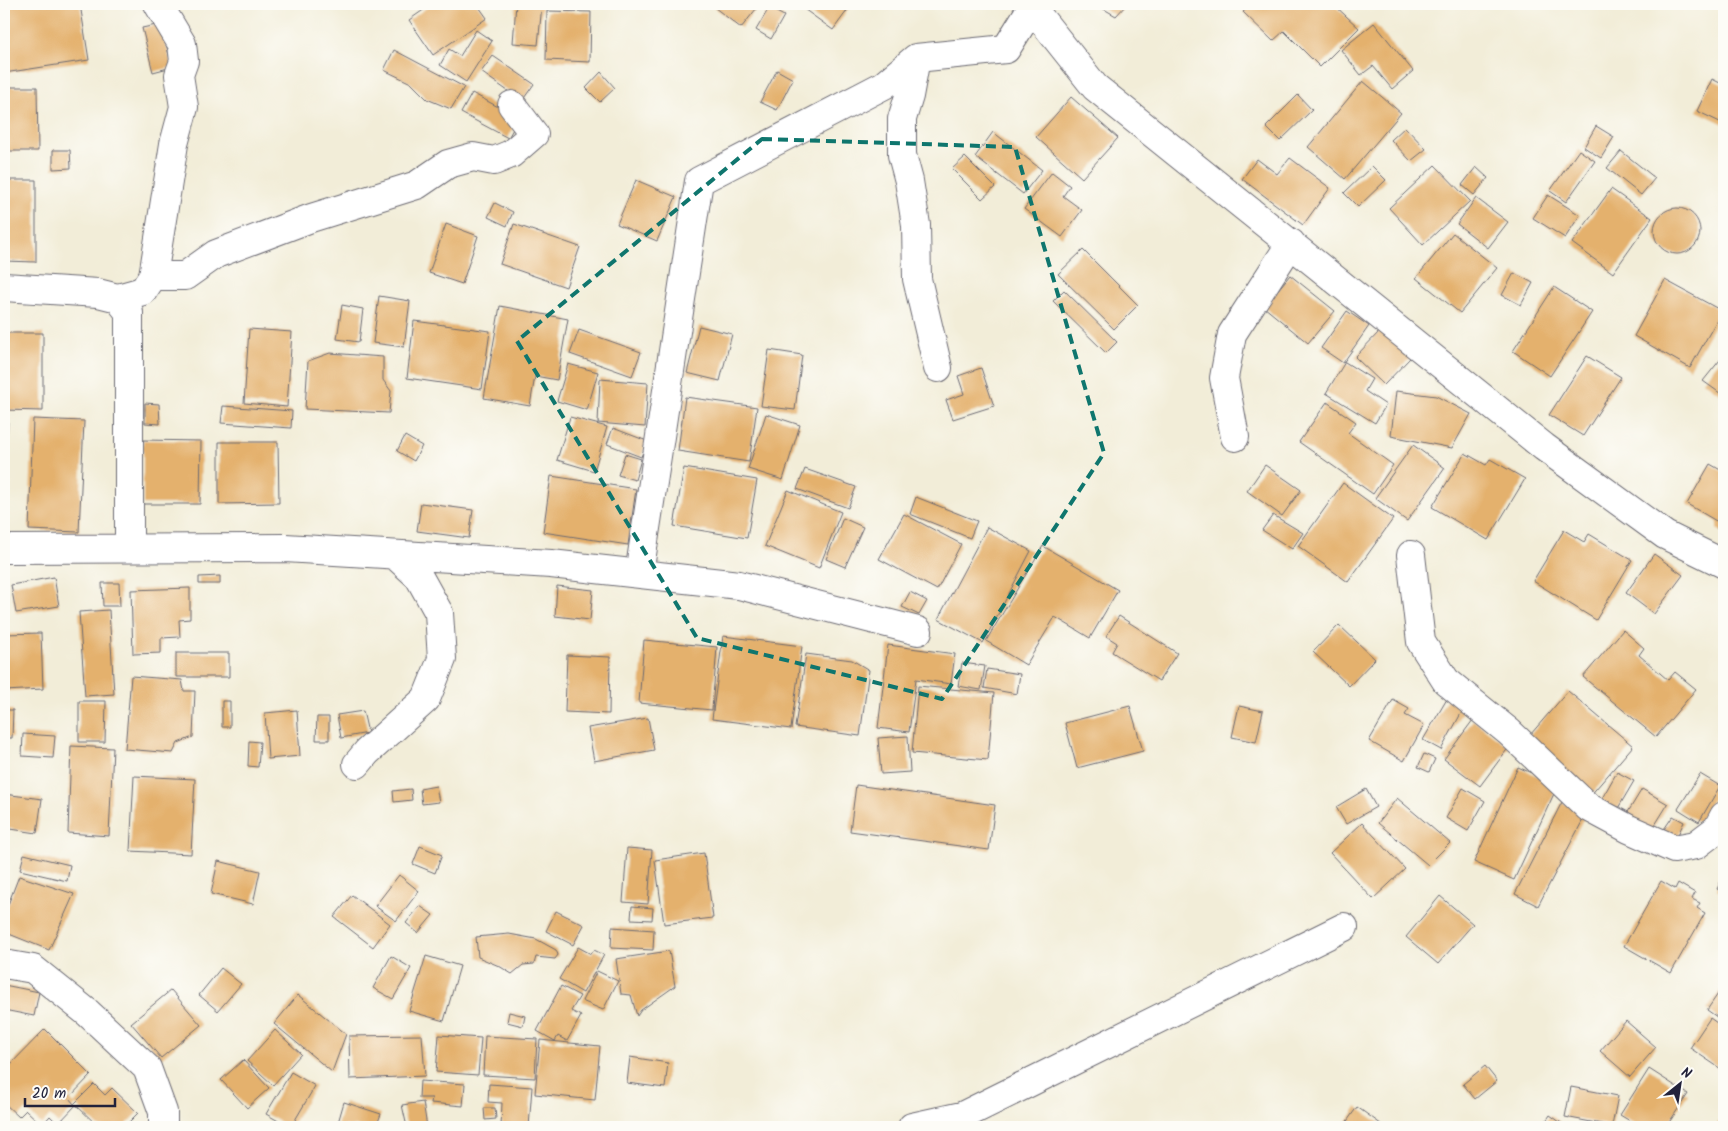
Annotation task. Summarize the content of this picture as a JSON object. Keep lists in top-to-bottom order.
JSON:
{
  "scale_bar": "20 m",
  "north": "top right"
}
